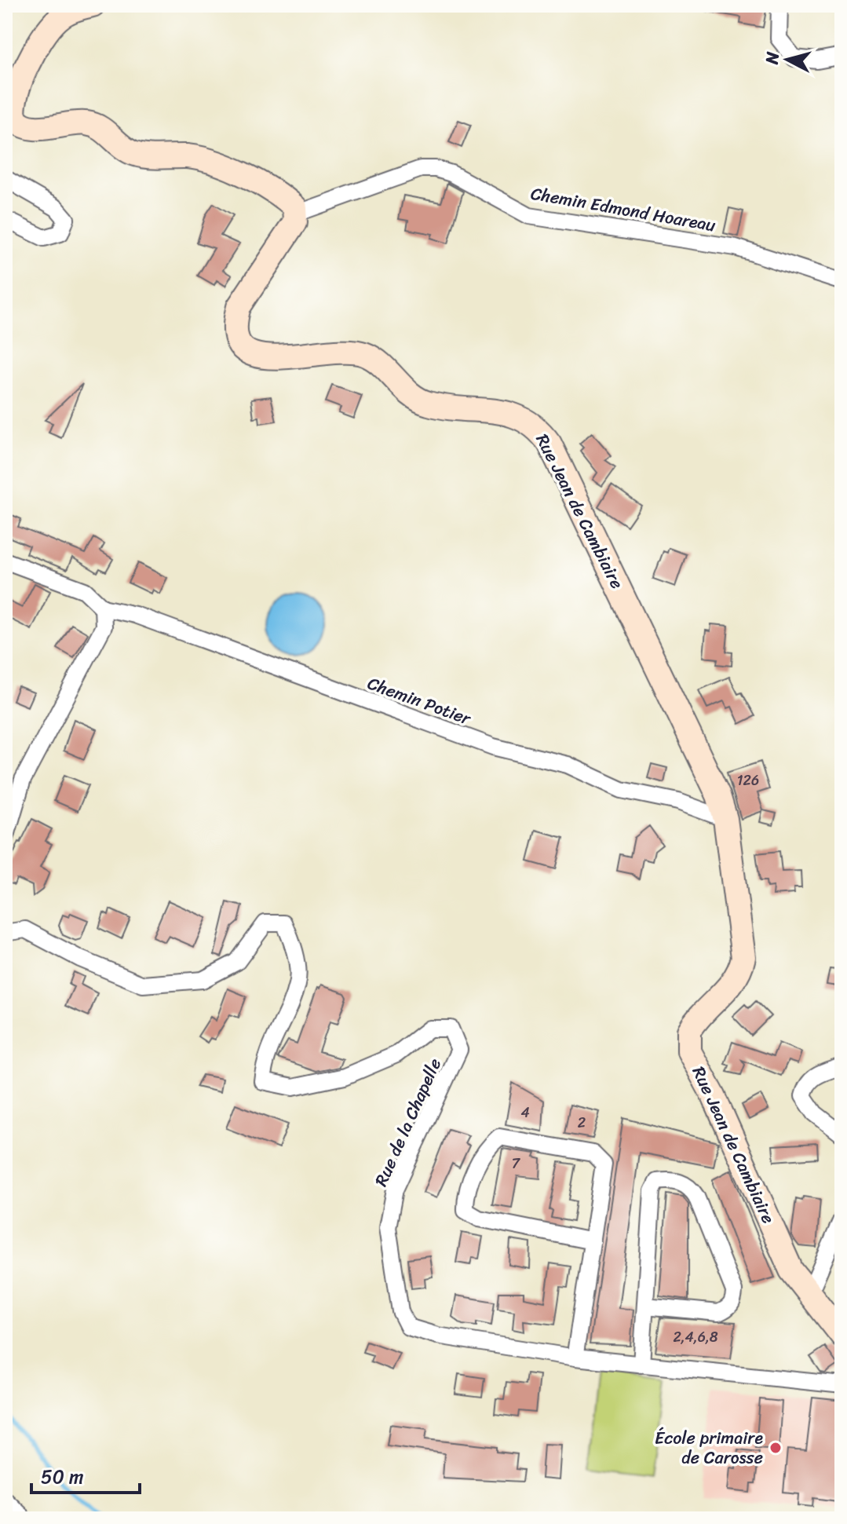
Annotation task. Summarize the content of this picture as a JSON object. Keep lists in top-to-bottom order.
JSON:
{
  "streets": {
    "main road": ["Rue Jean de Cambiaire"],
    "street": ["Chemin Edmond Hoareau", "Chemin Potier", "Rue de la Chapelle"]
  },
  "crossings": [
    ["Chemin Edmond Hoareau", "Rue Jean de Cambiaire"],
    ["Rue Jean de Cambiaire", "Chemin Potier"]
  ],
  "places": ["École primaire de Carosse"],
  "house_numbers": [
    "126",
    "4",
    "2",
    "7",
    "2,4,6,8"
  ],
  "scale_bar": "50 m",
  "north": "left"
}
